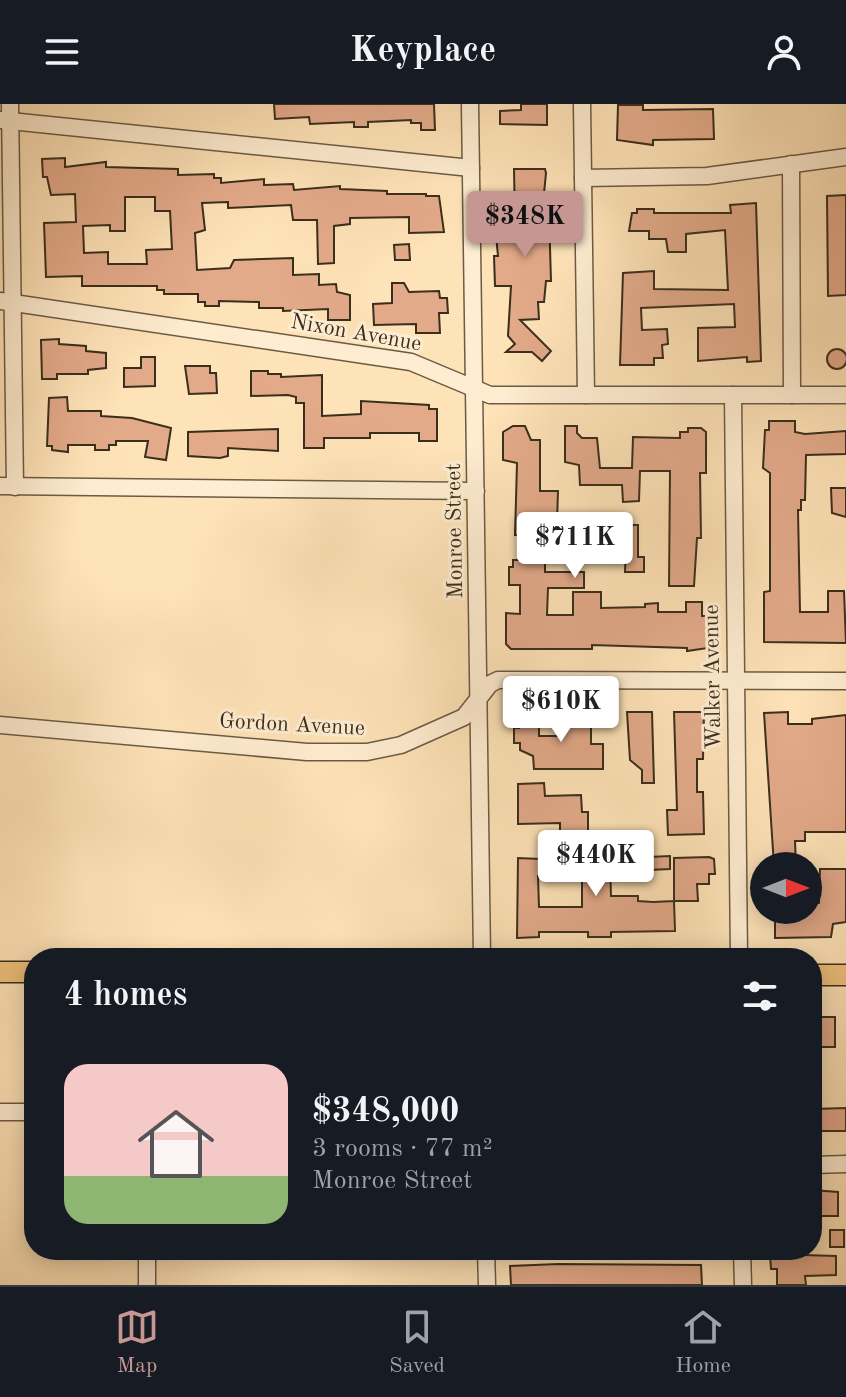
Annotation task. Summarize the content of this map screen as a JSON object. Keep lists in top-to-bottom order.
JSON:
{
  "streets": {
    "street": [
      "Nixon Avenue",
      "Monroe Street",
      "Walker Avenue",
      "Gordon Avenue"
    ]
  },
  "crossings": [
    ["Nixon Avenue", "Monroe Street"],
    ["Nixon Avenue", "Walker Avenue"],
    ["Monroe Street", "Gordon Avenue"],
    ["Walker Avenue", "Gordon Avenue"]
  ],
  "north": "right",
  "page": {
    "header": "Keyplace",
    "price": [
      "$348K",
      "$711K",
      "$610K",
      "$440K"
    ],
    "heading": "4 homes",
    "list": [
      {
        "name": "$348,000",
        "note": "3 rooms · 77 m² · Monroe Street"
      }
    ],
    "tabs": ["Map", "Saved", "Home"]
  }
}
